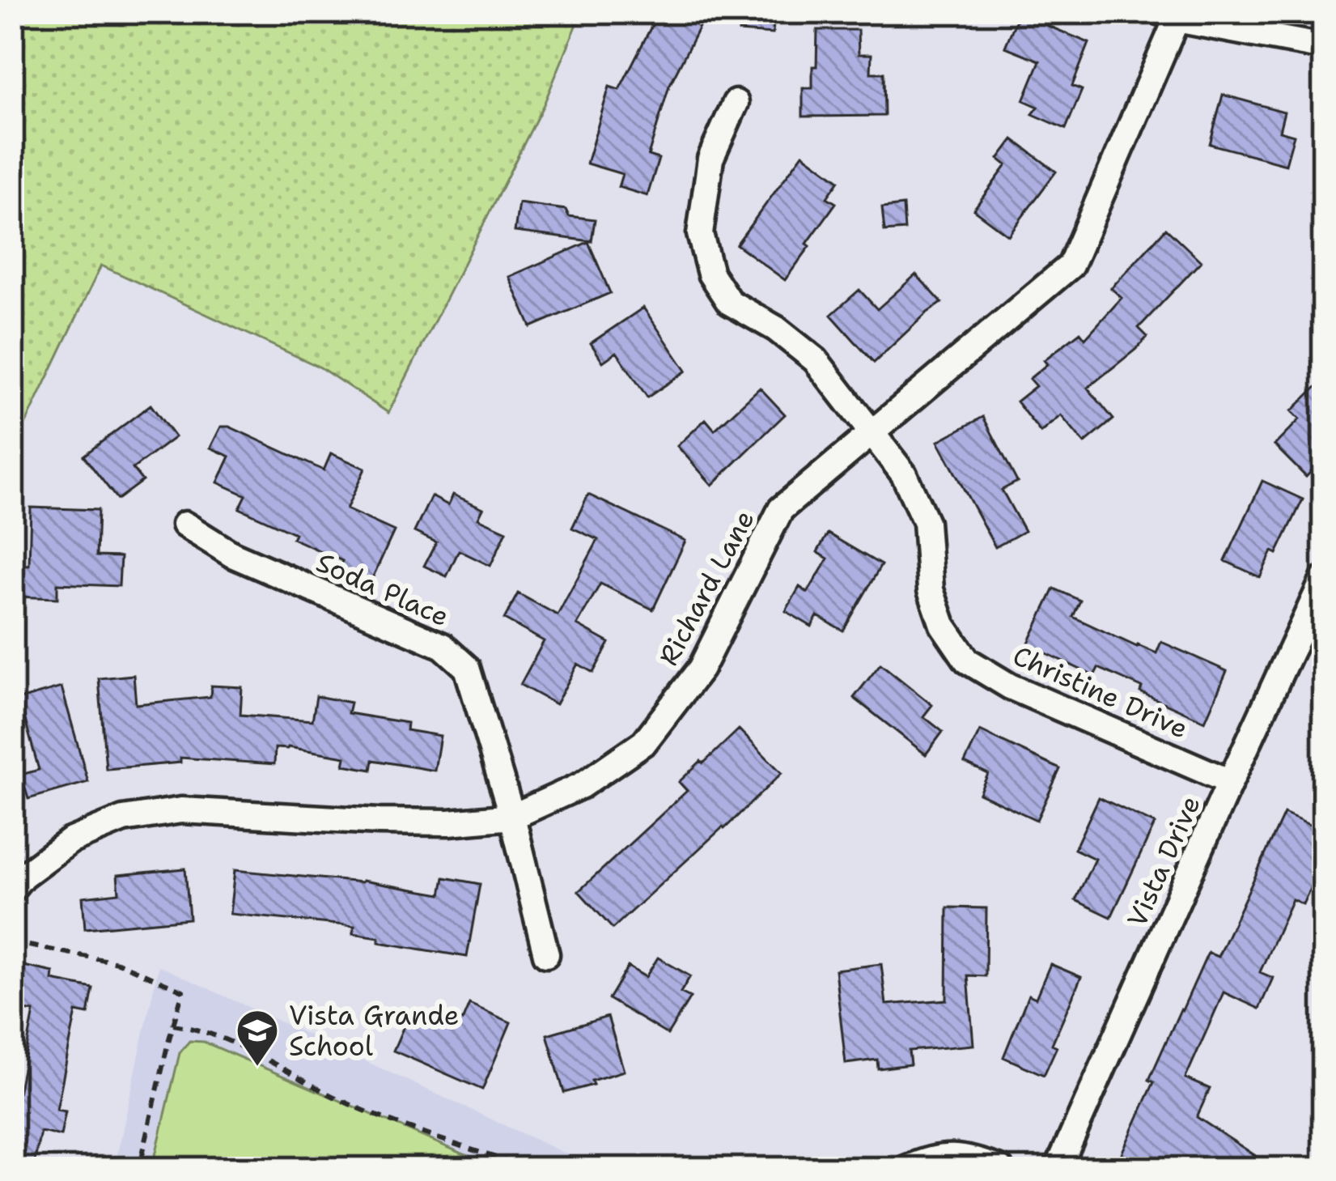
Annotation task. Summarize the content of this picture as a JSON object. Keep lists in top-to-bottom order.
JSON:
{
  "streets": {
    "street": [
      "Richard Lane",
      "Soda Place",
      "Christine Drive",
      "Vista Drive"
    ]
  },
  "crossings": [
    ["Richard Lane", "Soda Place"],
    ["Richard Lane", "Christine Drive"],
    ["Christine Drive", "Vista Drive"]
  ],
  "places": {
    "school or university": ["Vista Grande School"]
  }
}
